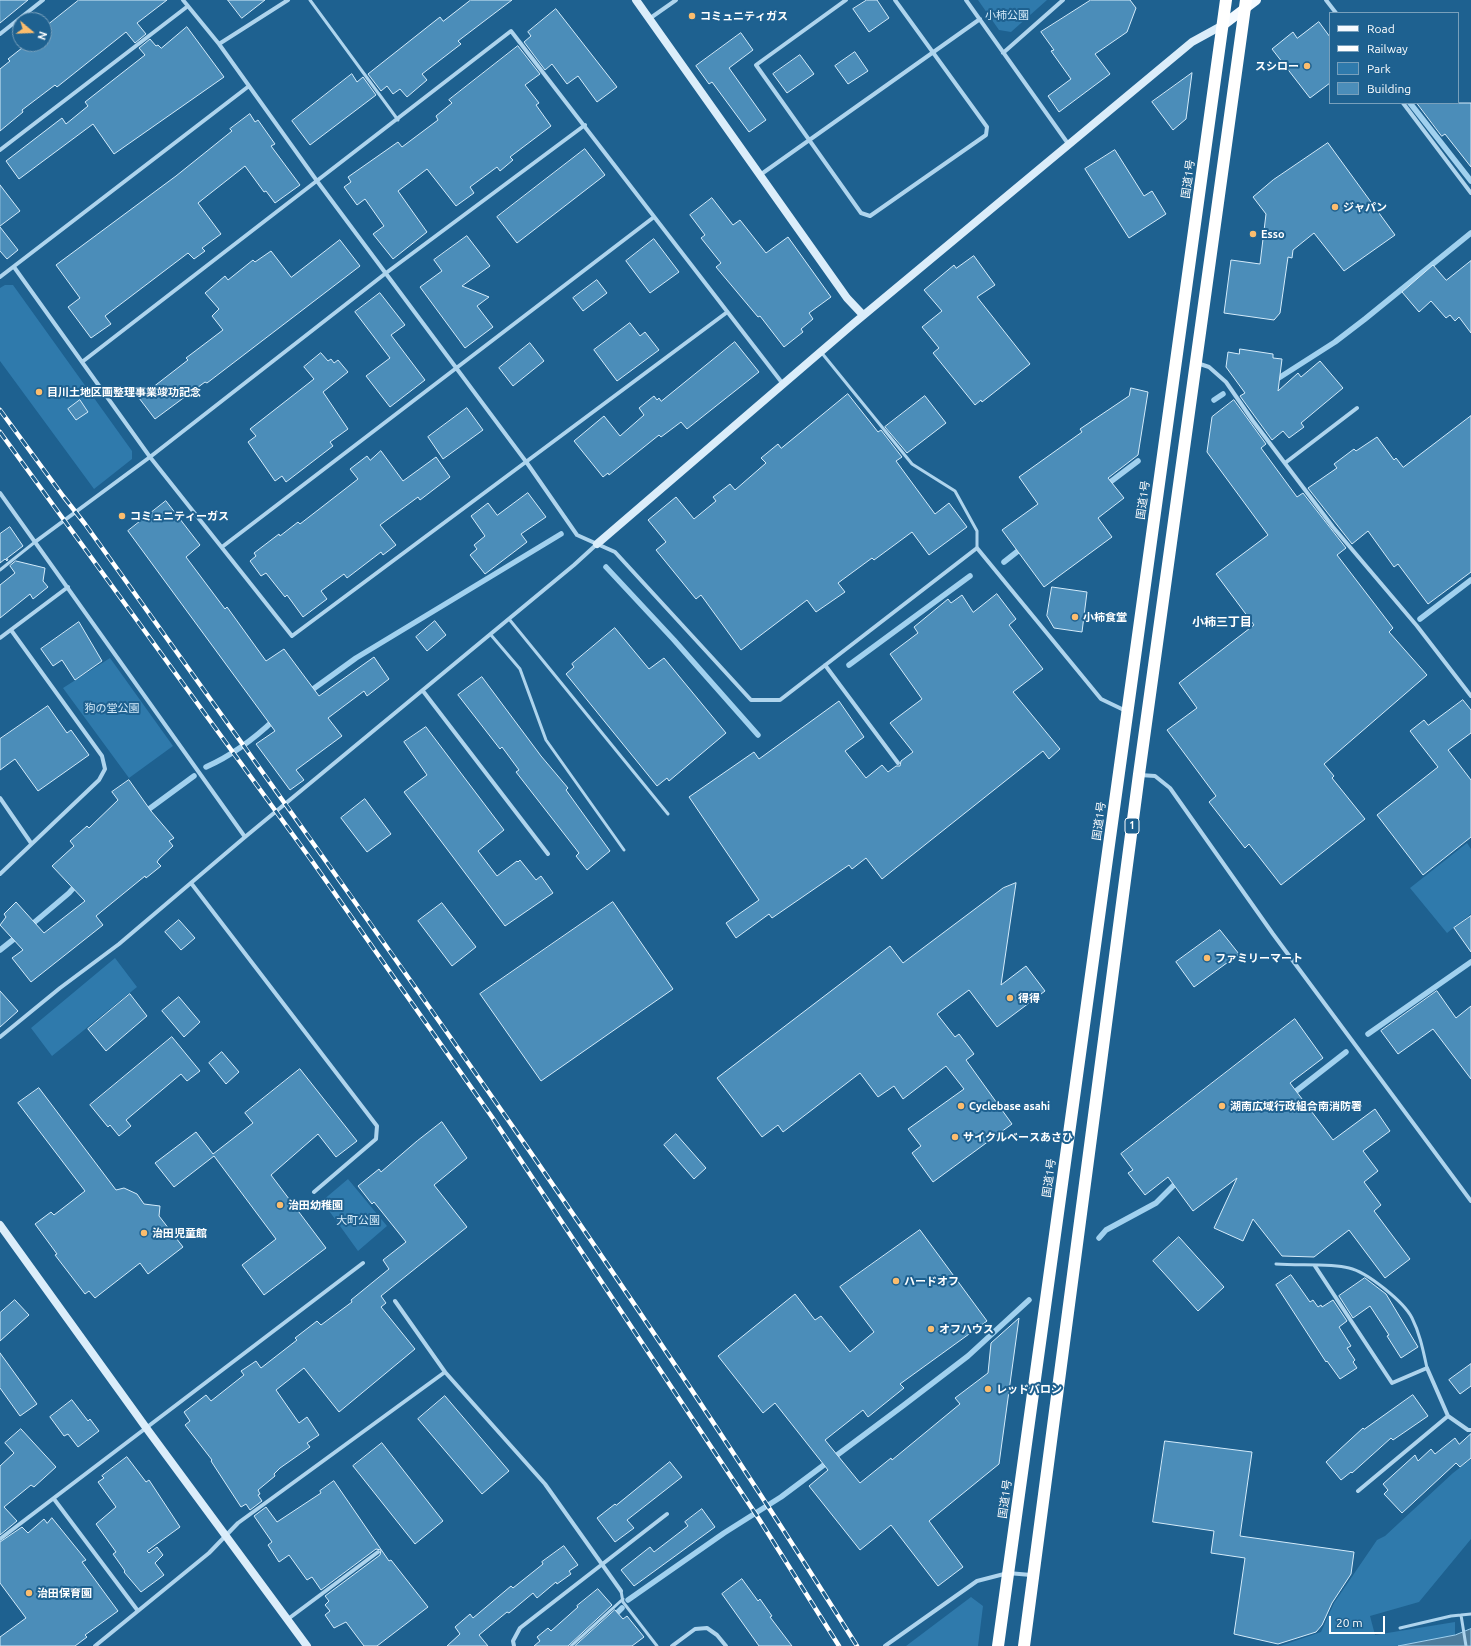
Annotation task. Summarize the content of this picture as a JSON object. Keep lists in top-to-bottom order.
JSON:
{
  "streets": {
    "highway": ["国道1号", "1"]
  },
  "districts": ["小柿三丁目"],
  "parks": ["小柿公園", "狗の堂公園", "大町公園"],
  "places": [
    "コミュニティガス",
    "スシロー",
    "ジャパン",
    "Esso",
    "目川土地区画整理事業竣功記念",
    "コミュニティーガス",
    "小柿食堂",
    "ファミリーマート",
    "得得",
    "Cyclebase asahi",
    "湖南広域行政組合南消防署",
    "サイクルベースあさひ",
    "治田幼稚園",
    "治田児童館",
    "ハードオフ",
    "オフハウス",
    "レッドバロン",
    "治田保育園"
  ],
  "legend": [
    "Road",
    "Railway",
    "Park",
    "Building"
  ],
  "scale_bar": "20 m",
  "north": "right"
}
